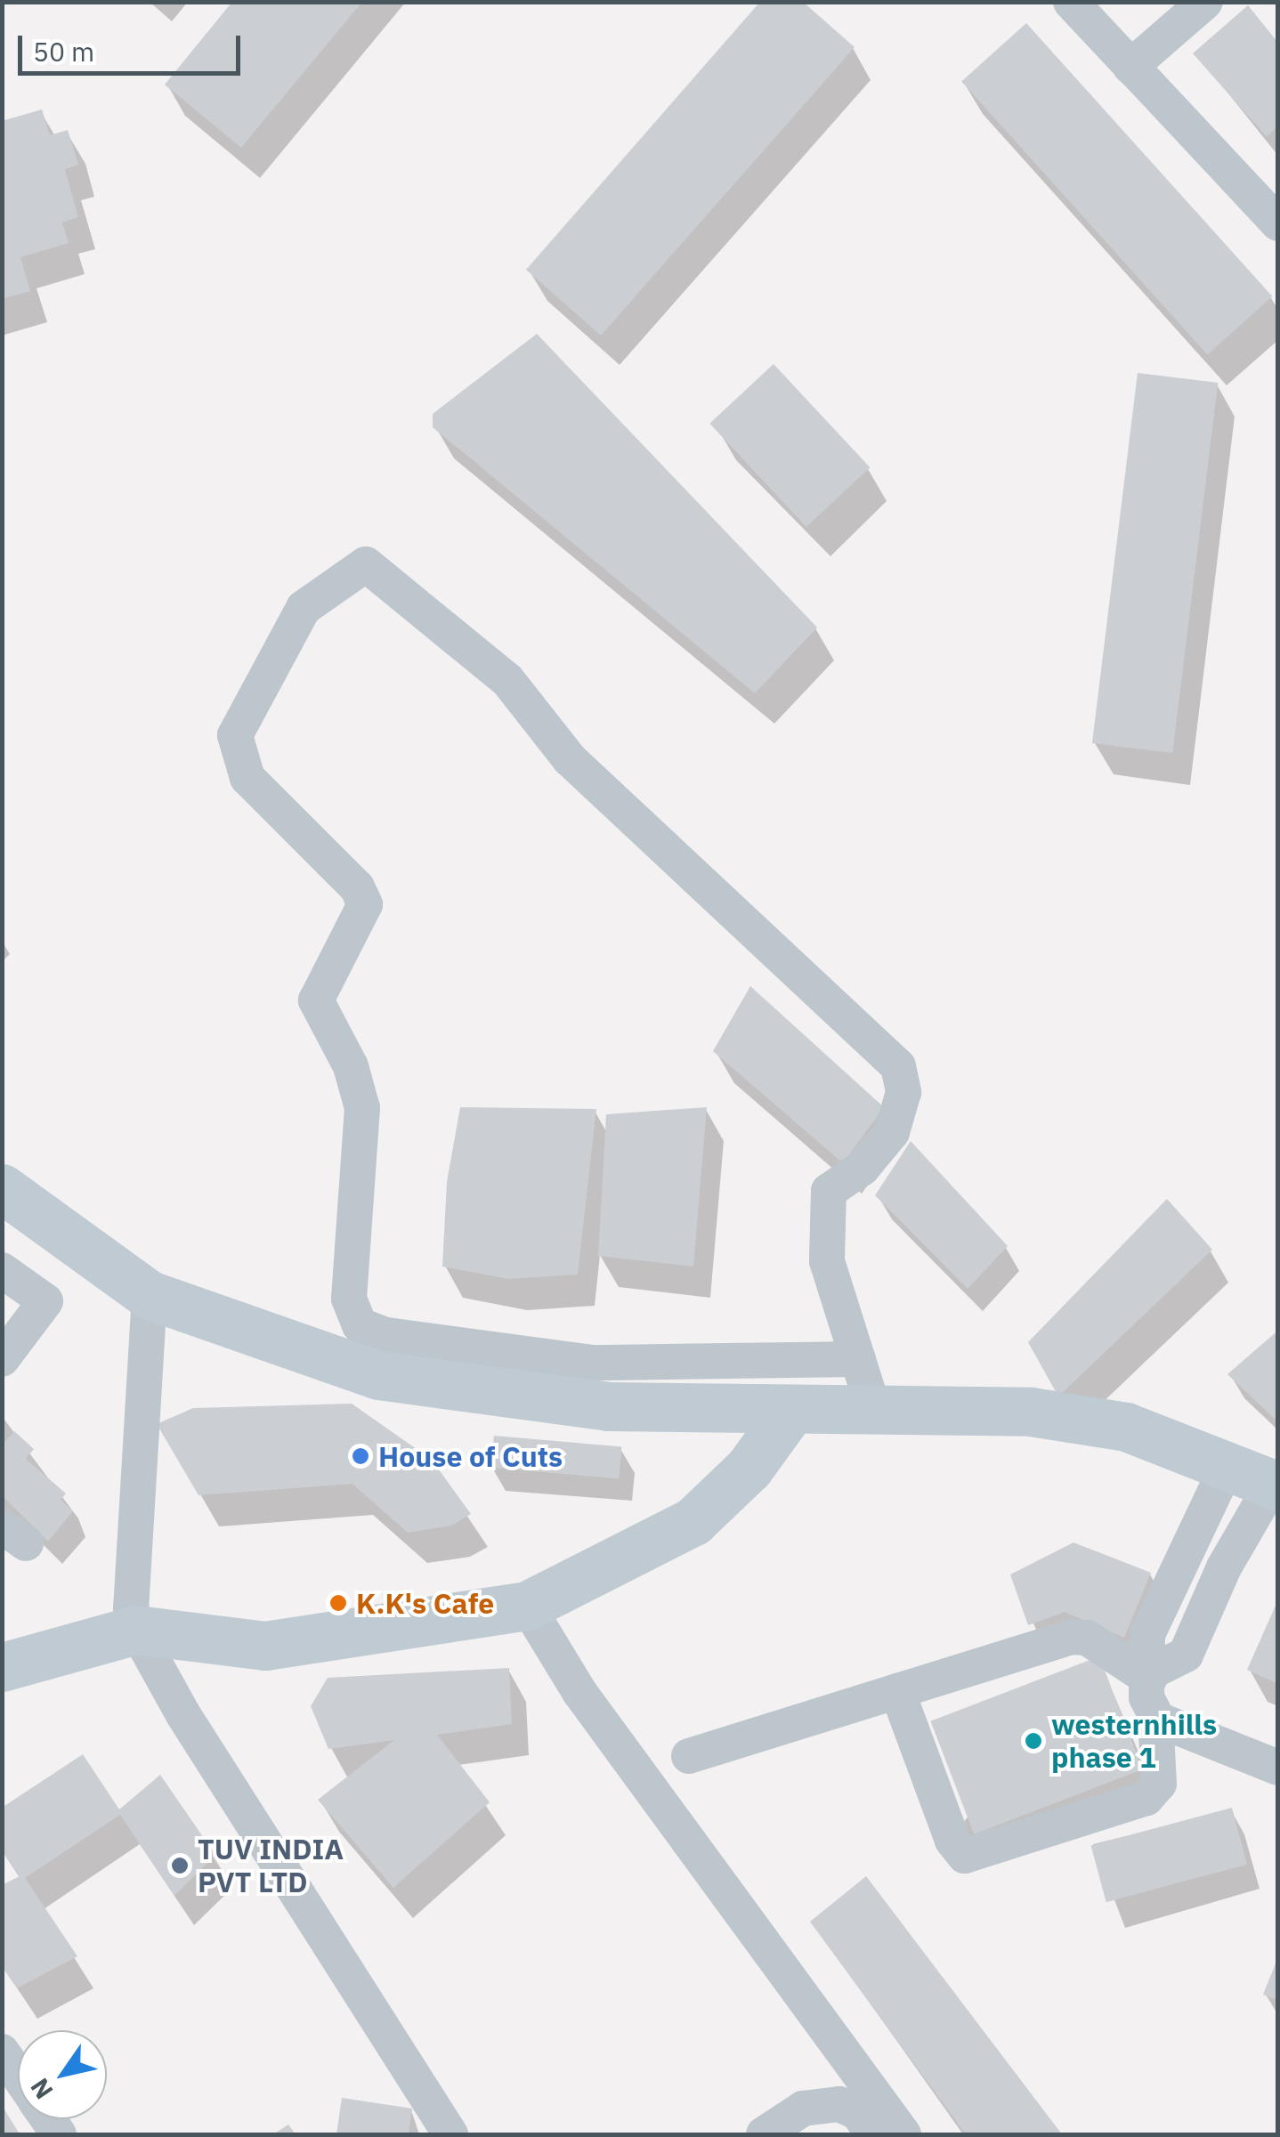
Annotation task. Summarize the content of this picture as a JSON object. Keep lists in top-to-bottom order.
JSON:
{
  "places": [
    "House of Cuts",
    "K.K's Cafe",
    "westernhills phase 1",
    "TUV INDIA PVT LTD"
  ],
  "scale_bar": "50 m",
  "north": "bottom left"
}
